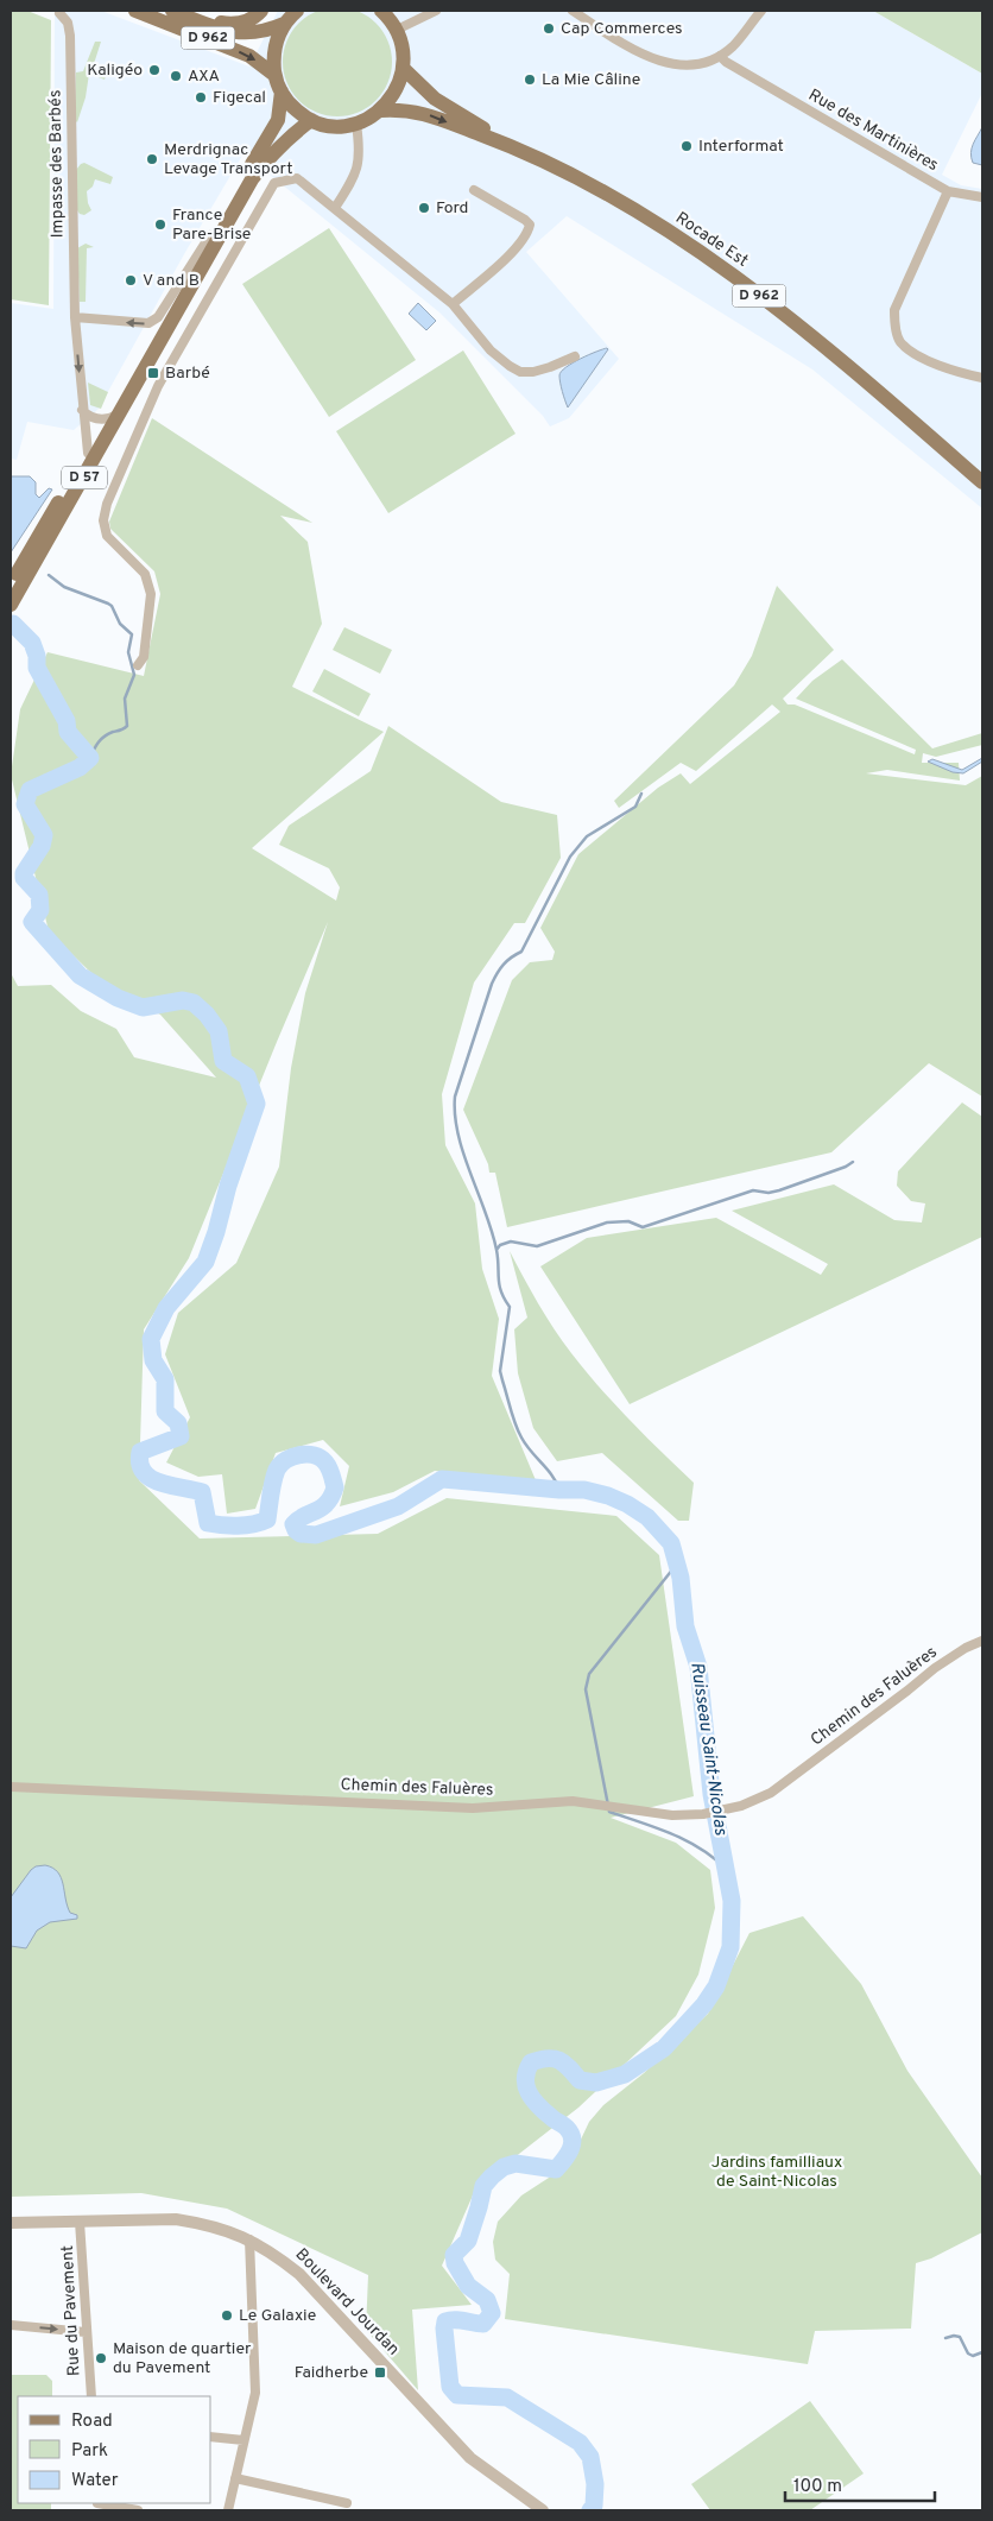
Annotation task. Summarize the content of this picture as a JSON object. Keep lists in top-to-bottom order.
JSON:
{
  "streets": {
    "main road": ["D 962", "Rocade Est", "D 57"],
    "street": [
      "Rue des Martinières",
      "Impasse des Barbés",
      "Chemin des Faluères",
      "Boulevard Jourdan",
      "Rue du Pavement"
    ]
  },
  "crossings": [
    ["D 962", "Rocade Est"],
    ["Impasse des Barbés", "D 57"],
    ["Boulevard Jourdan", "Rue du Pavement"]
  ],
  "water": ["Ruisseau Saint-Nicolas"],
  "parks": ["Jardins familliaux de Saint-Nicolas"],
  "places": {
    "other": [
      "Cap Commerces",
      "Kaligéo",
      "AXA",
      "La Mie Câline",
      "Figecal",
      "Interformat",
      "Merdrignac Levage Transport",
      "Ford",
      "France Pare-Brise",
      "V and B",
      "Le Galaxie",
      "Maison de quartier du Pavement"
    ],
    "transit": ["Barbé", "Faidherbe"]
  },
  "legend": ["Road", "Park", "Water"],
  "scale_bar": "100 m"
}
